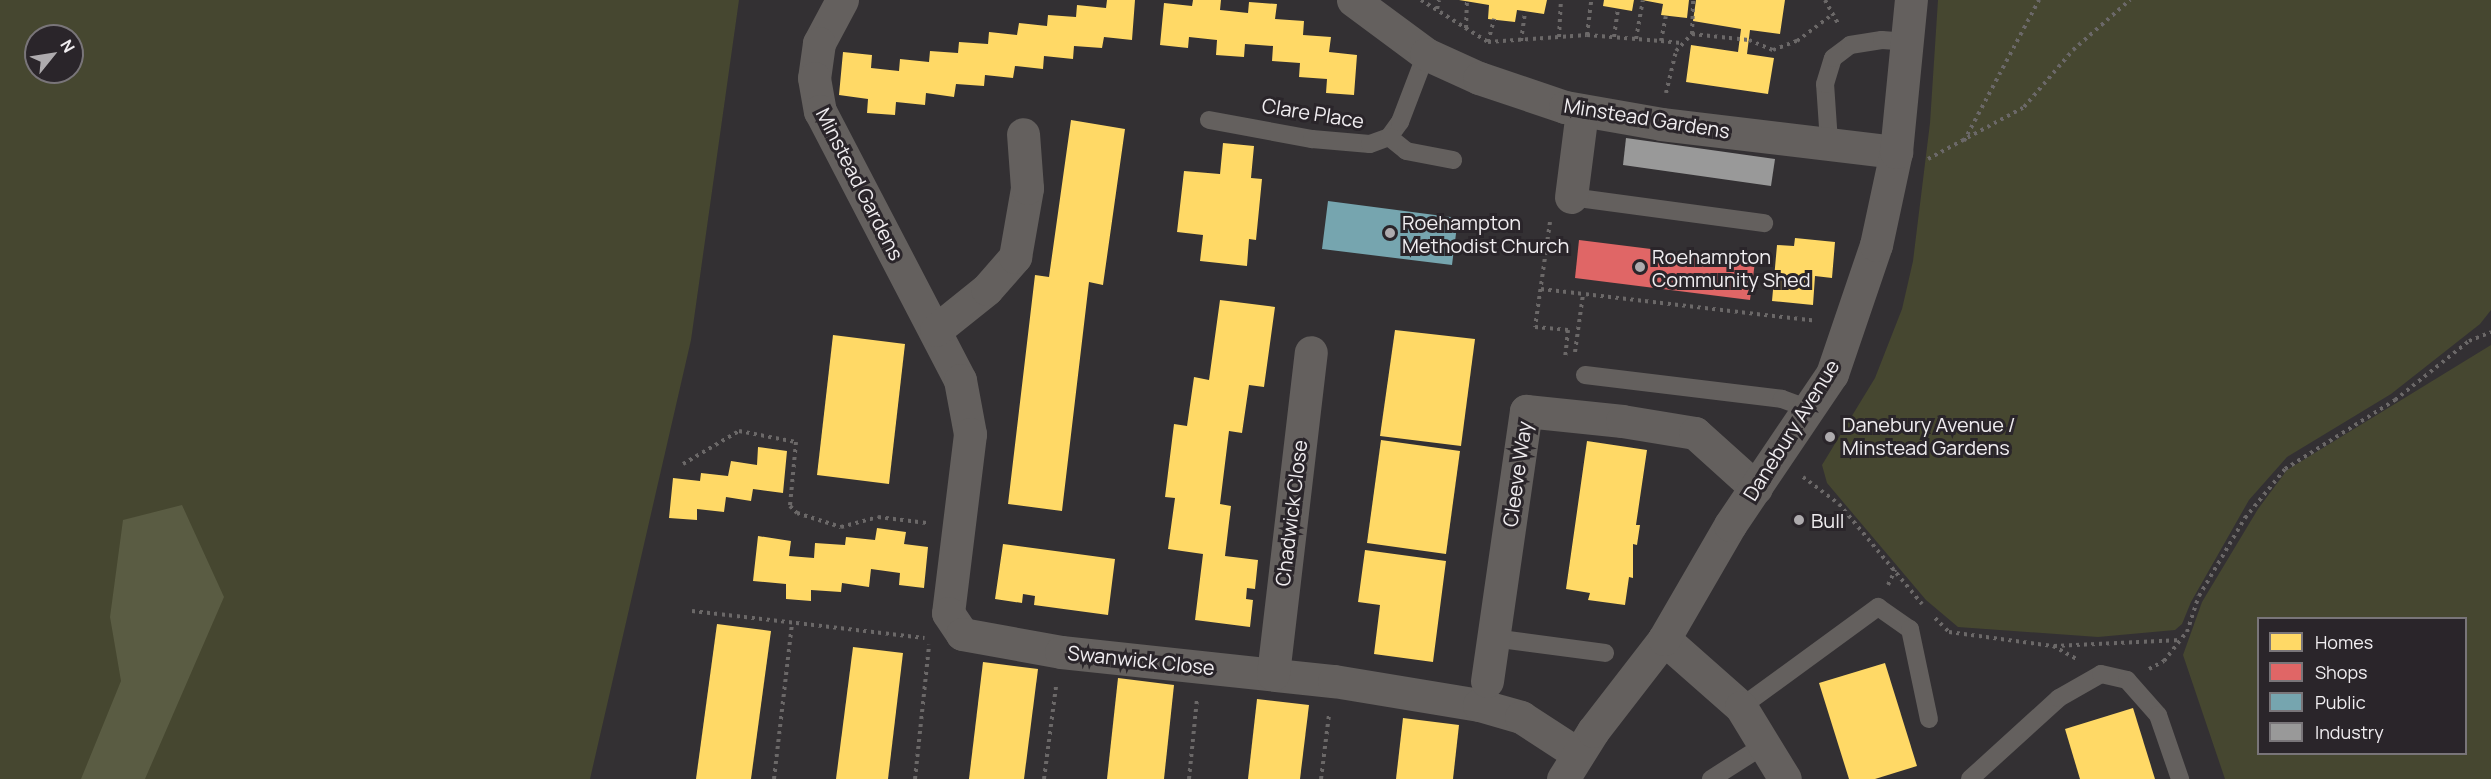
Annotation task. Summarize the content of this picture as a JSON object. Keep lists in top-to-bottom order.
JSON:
{
  "streets": {
    "street": [
      "Minstead Gardens",
      "Danebury Avenue",
      "Cleeve Way",
      "Chadwick Close",
      "Swanwick Close"
    ],
    "lane": ["Clare Place"]
  },
  "crossings": [
    ["Clare Place", "Minstead Gardens"],
    ["Minstead Gardens", "Danebury Avenue"],
    ["Minstead Gardens", "Swanwick Close"],
    ["Danebury Avenue", "Cleeve Way"],
    ["Danebury Avenue", "Swanwick Close"],
    ["Chadwick Close", "Swanwick Close"]
  ],
  "places": [
    "Roehampton Methodist Church",
    "Roehampton Community Shed",
    "Danebury Avenue / Minstead Gardens",
    "Bull"
  ],
  "legend": [
    "Homes",
    "Shops",
    "Public",
    "Industry"
  ],
  "north": "top right"
}
